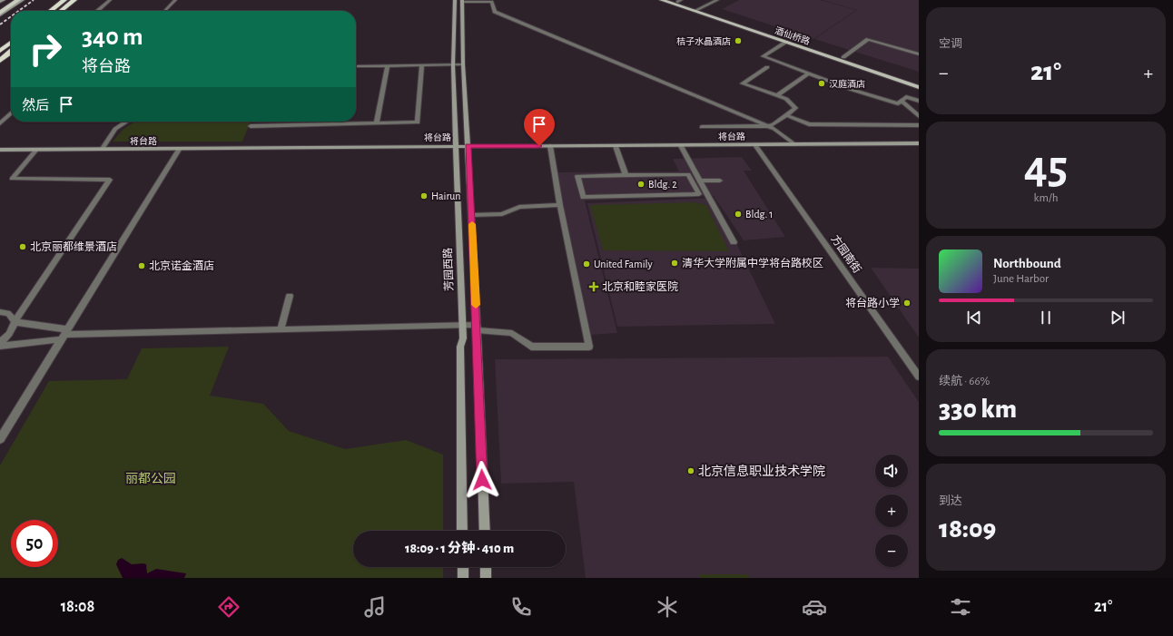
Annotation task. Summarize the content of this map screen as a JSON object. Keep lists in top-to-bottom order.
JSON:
{
  "streets": {
    "main road": ["酒仙桥路", "将台路", "芳园西路"],
    "street": ["方园南街"]
  },
  "crossings": [
    ["将台路", "方园南街"],
    ["将台路", "芳园西路"]
  ],
  "parks": ["丽都公园"],
  "places": {
    "other": [
      "桔子水晶酒店",
      "汉庭酒店",
      "Bldg. 2",
      "Hairun",
      "Bldg. 1",
      "北京丽都维景酒店",
      "清华大学附属中学将台路校区",
      "United Family",
      "北京诺金酒店",
      "将台路小学",
      "北京信息职业技术学院"
    ],
    "health": ["北京和睦家医院"]
  },
  "page": {
    "tile": [
      "空调",
      ["45", "km/h"],
      ["续航 · 66%", "330 km"],
      ["到达", "18:09"]
    ],
    "turn": ["340 m", "将台路"],
    "heat": ["−", "21°", "+"],
    "then": "然后",
    "song": ["Northbound", "June Harbor"],
    "map_buttons": ["+", "−"],
    "limit": "50",
    "trip": "18:09 · 1 分钟 · 410 m",
    "tabs": ["18:08", "21°"]
  }
}
